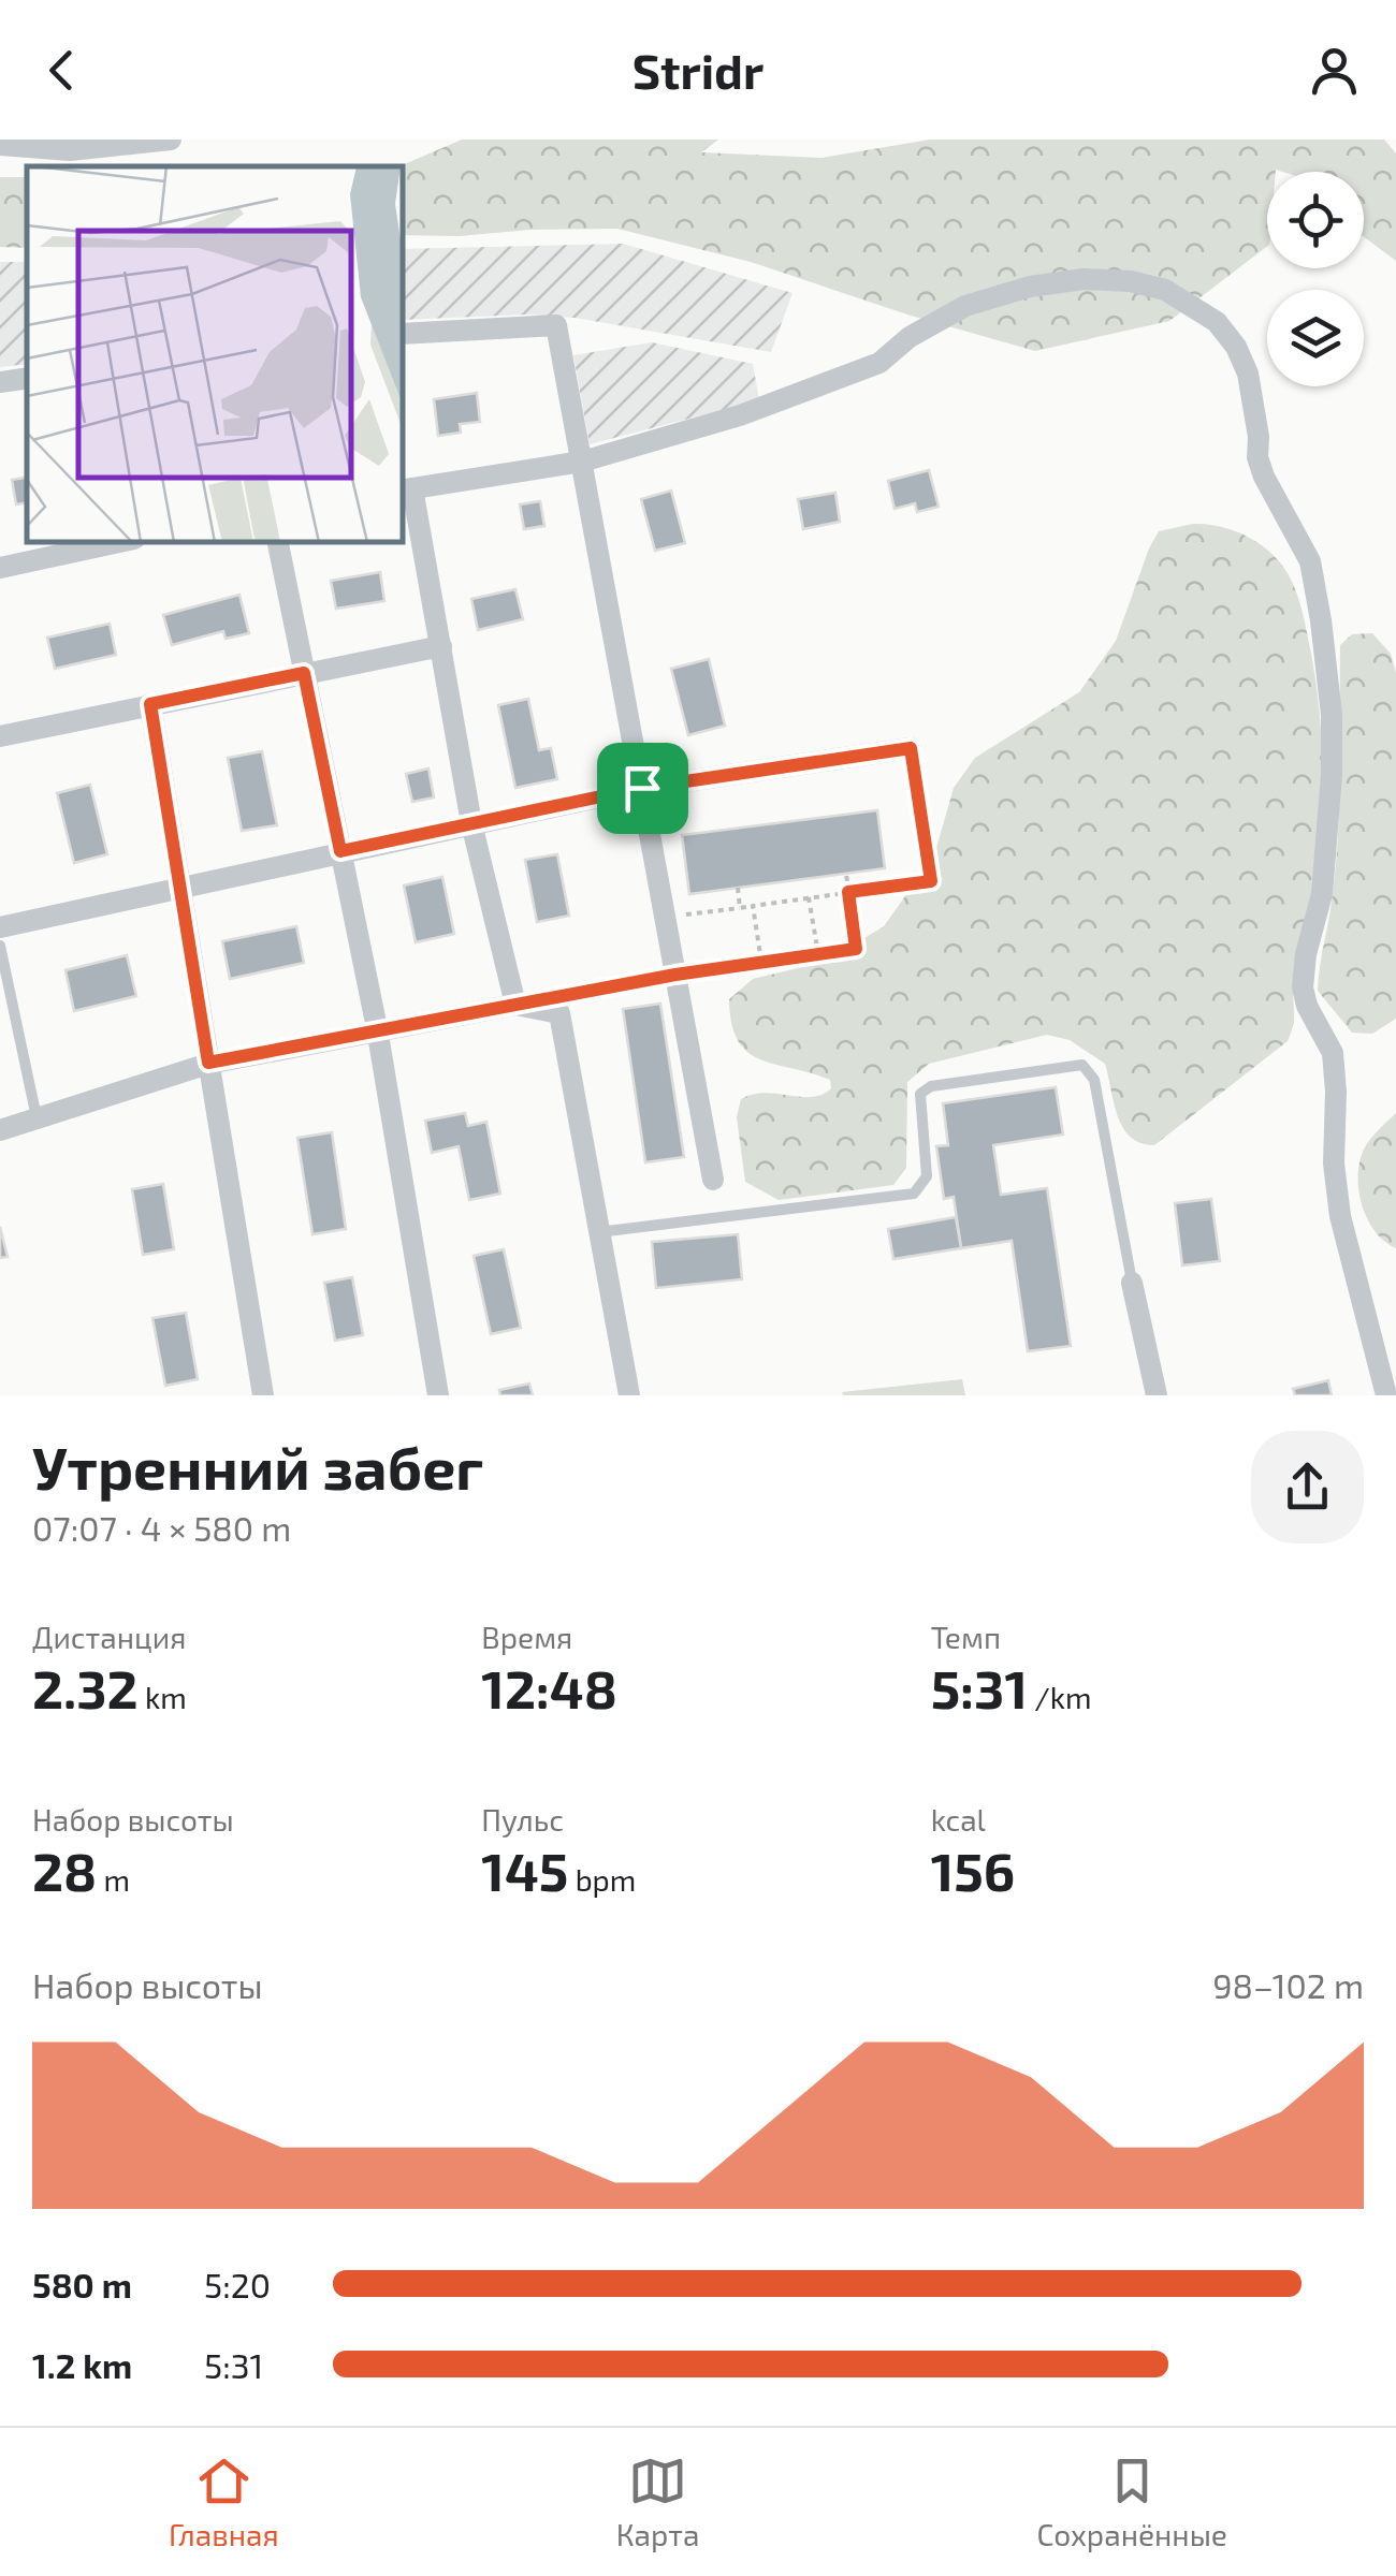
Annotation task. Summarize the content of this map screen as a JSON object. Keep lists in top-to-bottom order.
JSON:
{
  "page": {
    "header": "Stridr",
    "heading": ["Утренний забег", "07:07 · 4 × 580 m"],
    "stats": [
      ["Дистанция", "2.32 km"],
      ["Время", "12:48"],
      ["Темп", "5:31 /km"],
      ["Набор высоты", "28 m"],
      ["Пульс", "145 bpm"],
      ["kcal", "156"]
    ],
    "chart": ["Набор высоты", "98–102 m"],
    "list": [
      {
        "name": "580 m",
        "note": "5:20"
      },
      {
        "name": "1.2 km",
        "note": "5:31"
      }
    ],
    "tabs": ["Главная", "Карта", "Сохранённые"]
  }
}
